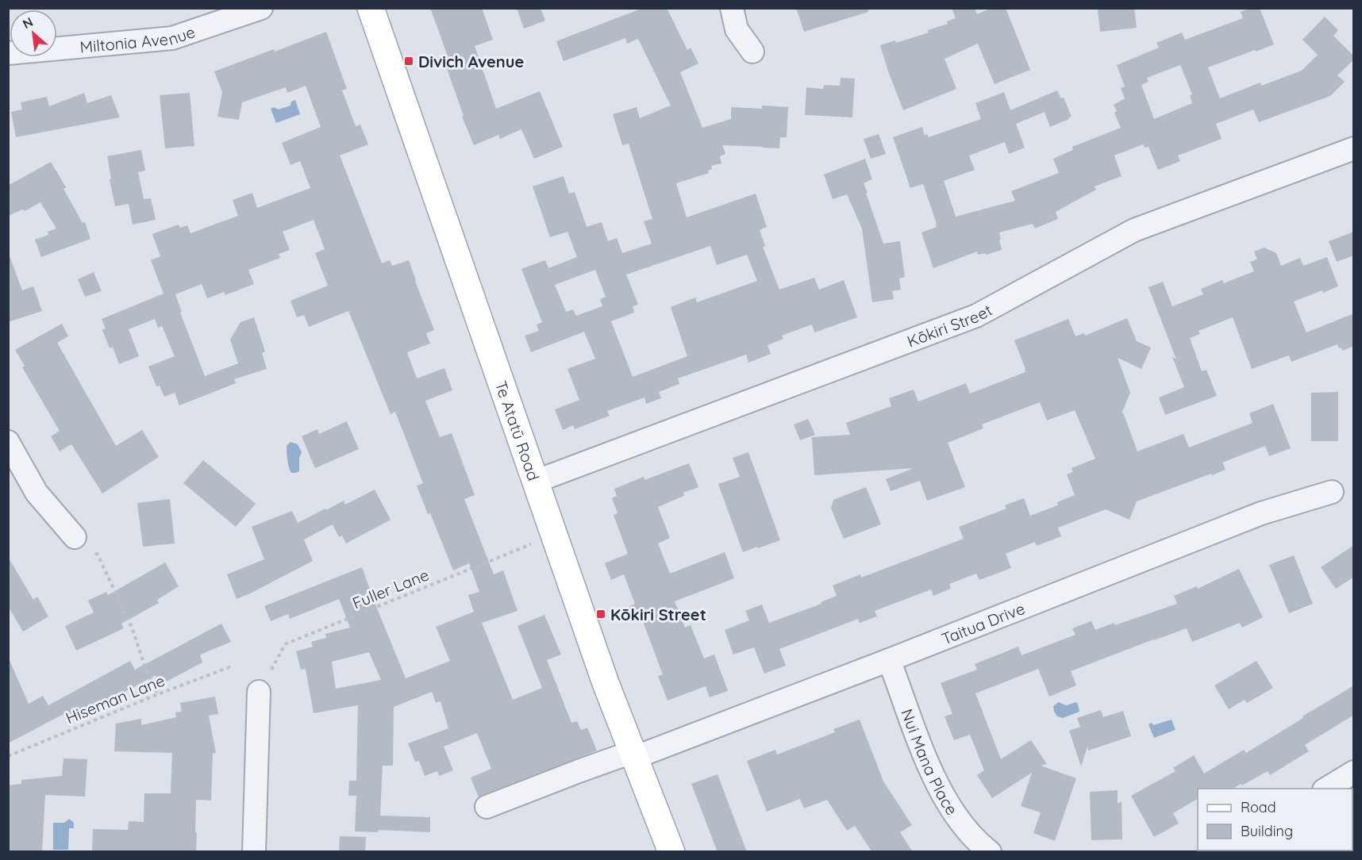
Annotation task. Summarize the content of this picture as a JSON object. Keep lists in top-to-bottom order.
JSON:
{
  "streets": {
    "main road": ["Te Atatū Road"],
    "street": [
      "Miltonia Avenue",
      "Kōkiri Street",
      "Taitua Drive",
      "Nui Mana Place"
    ],
    "path": ["Fuller Lane", "Hiseman Lane"]
  },
  "crossings": [
    ["Kōkiri Street", "Te Atatū Road"],
    ["Te Atatū Road", "Taitua Drive"],
    ["Taitua Drive", "Nui Mana Place"]
  ],
  "places": {
    "transit": ["Divich Avenue", "Kōkiri Street"]
  },
  "legend": ["Road", "Building"],
  "north": "top left"
}
